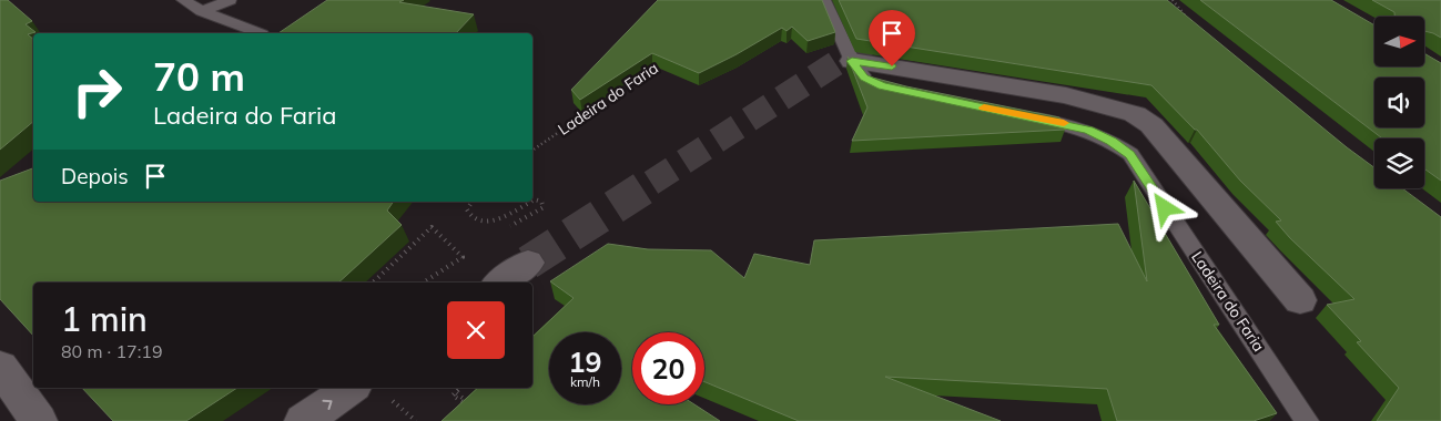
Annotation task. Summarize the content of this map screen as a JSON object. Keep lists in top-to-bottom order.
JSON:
{
  "streets": {
    "lane": ["Ladeira do Faria"]
  },
  "north": "right",
  "page": {
    "turn": ["70 m", "Ladeira do Faria"],
    "then": "Depois",
    "heading": ["1 min", "80 m · 17:19"],
    "speed": "19 km/h",
    "limit": "20"
  }
}
